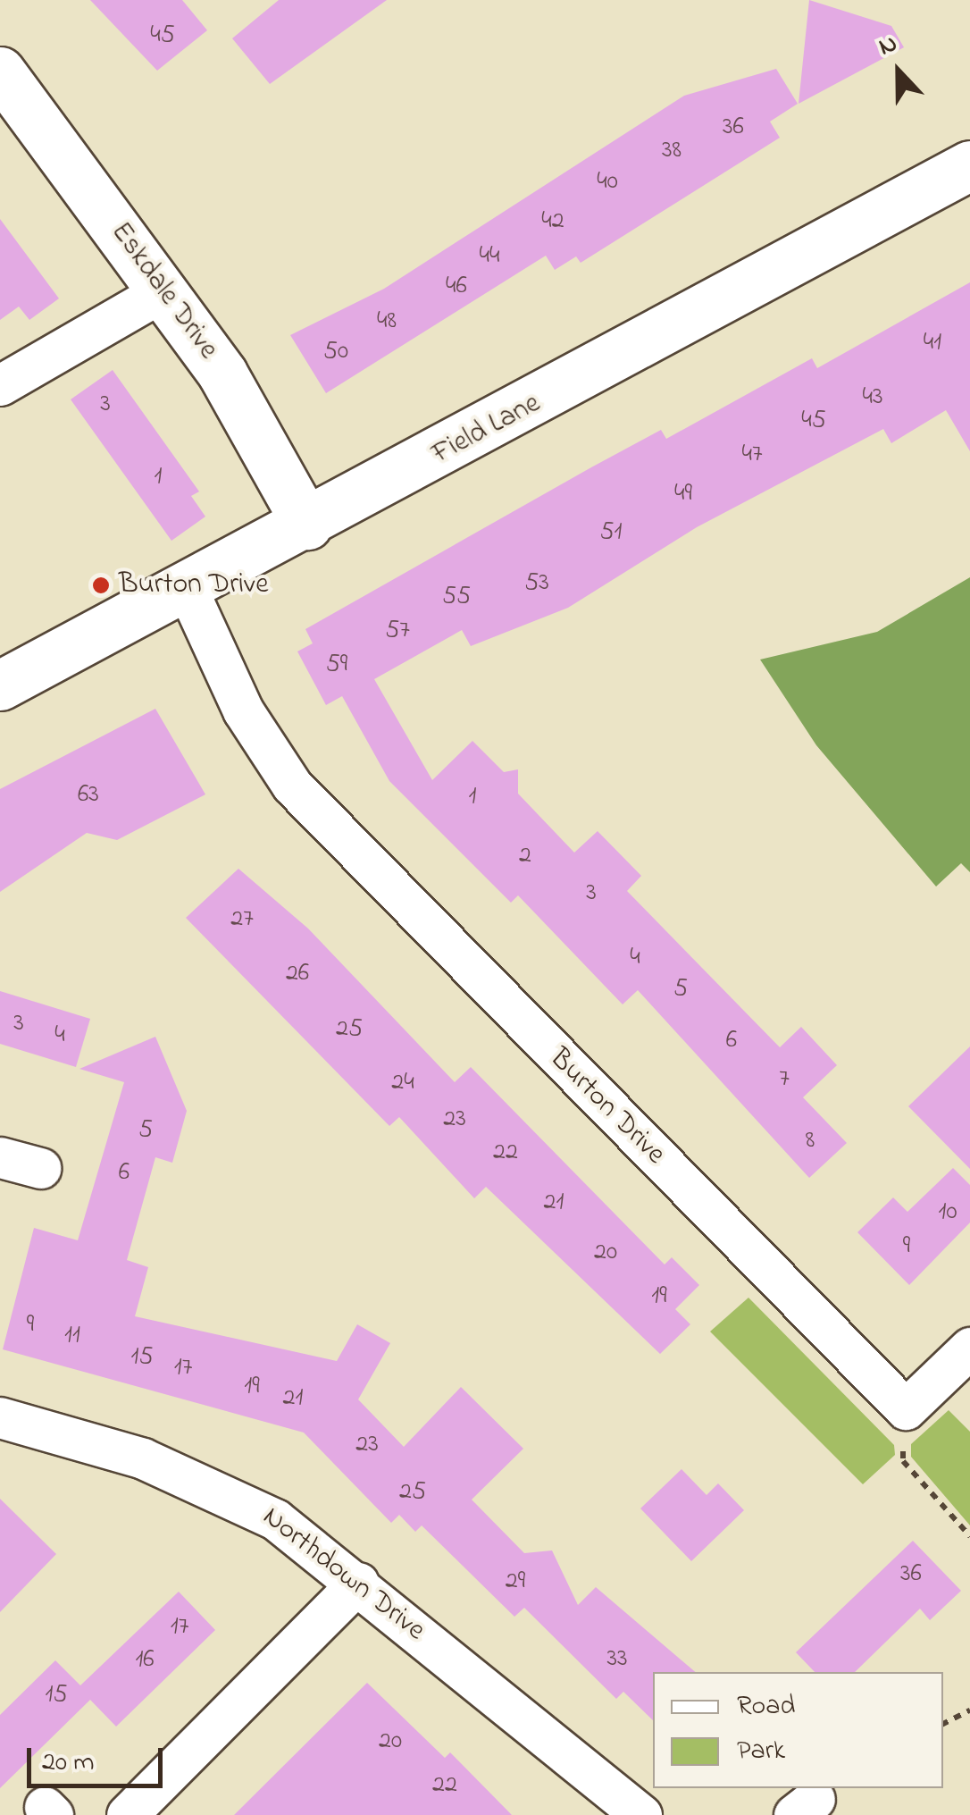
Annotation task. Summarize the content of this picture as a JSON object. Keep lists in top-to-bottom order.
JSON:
{
  "streets": {
    "street": [
      "Eskdale Drive",
      "Field Lane",
      "Burton Drive",
      "Northdown Drive"
    ]
  },
  "crossings": [
    ["Eskdale Drive", "Field Lane"],
    ["Field Lane", "Burton Drive"]
  ],
  "places": ["Burton Drive"],
  "house_numbers": [
    "45",
    "36",
    "38",
    "40",
    "42",
    "44",
    "46",
    "48",
    "41",
    "50",
    "43",
    "3",
    "45",
    "47",
    "1",
    "49",
    "51",
    "53",
    "55",
    "57",
    "59",
    "63",
    "1",
    "2",
    "3",
    "27",
    "4",
    "26",
    "5",
    "3",
    "25",
    "4",
    "6",
    "7",
    "24",
    "23",
    "5",
    "8",
    "22",
    "6",
    "21",
    "10",
    "9",
    "20",
    "19",
    "9",
    "11",
    "15",
    "17",
    "19",
    "21",
    "23",
    "25",
    "36",
    "29",
    "17",
    "33",
    "16",
    "15",
    "20",
    "22"
  ],
  "legend": ["Road", "Park"],
  "scale_bar": "20 m",
  "north": "top"
}
